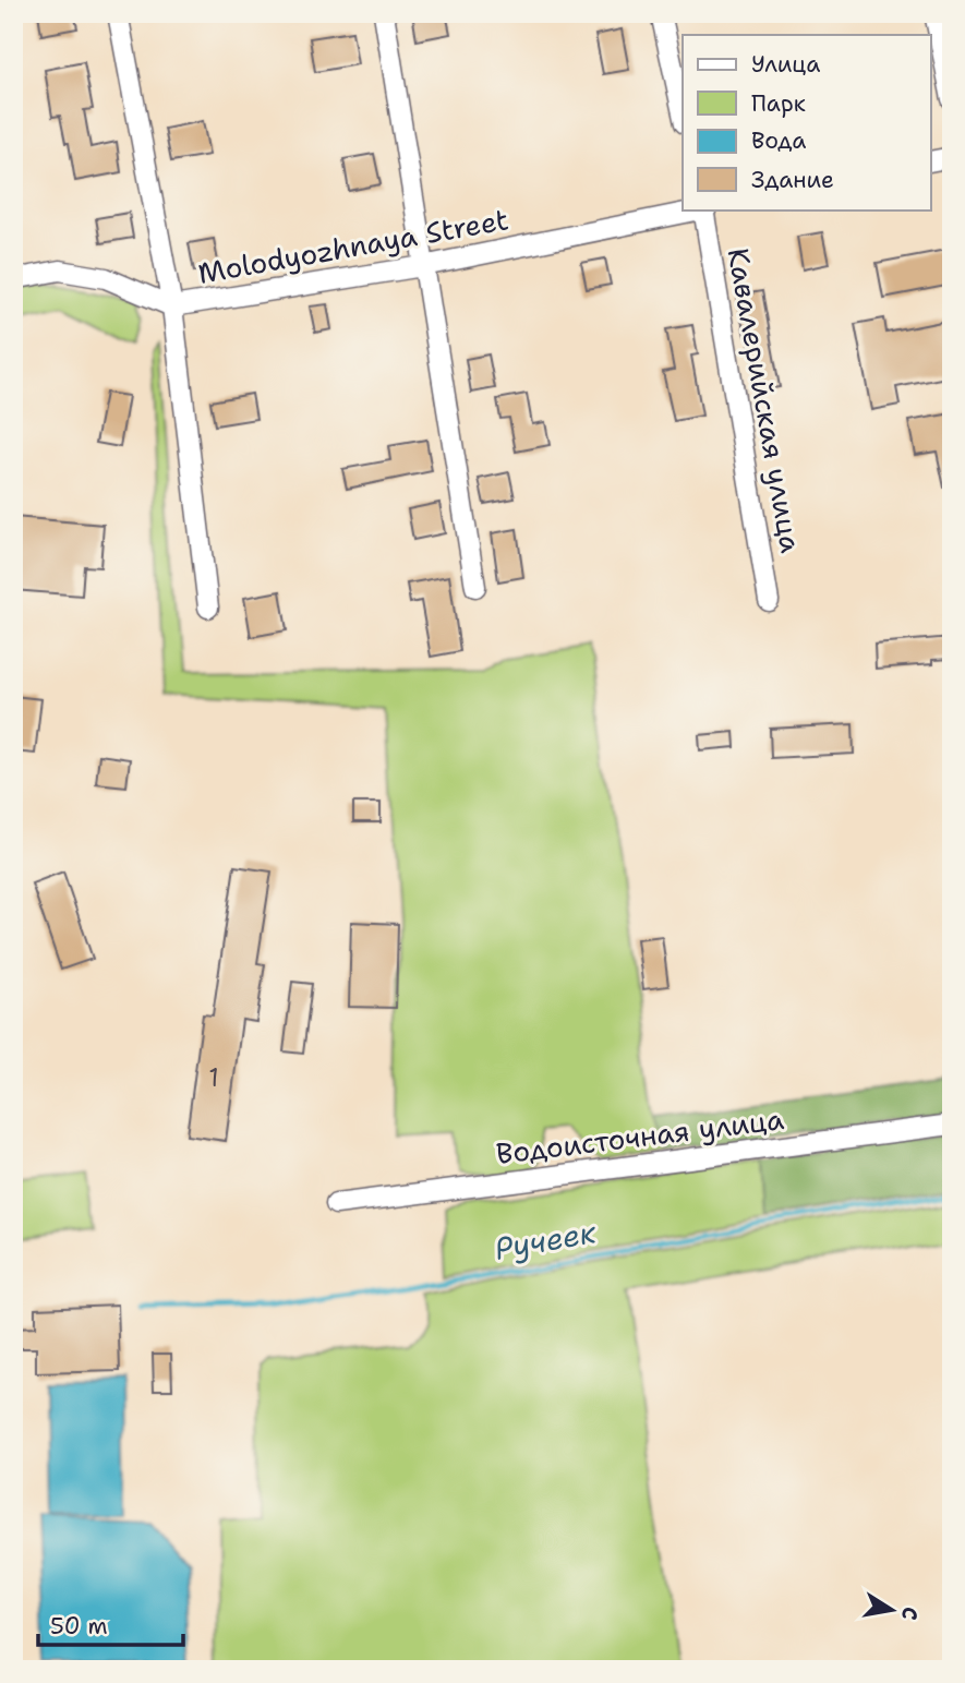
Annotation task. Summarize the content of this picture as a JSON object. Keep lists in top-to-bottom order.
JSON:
{
  "streets": {
    "street": ["Molodyozhnaya Street", "Кавалерийская улица", "Водоисточная улица"]
  },
  "water": ["Ручеек"],
  "house_numbers": ["1"],
  "legend": [
    "Улица",
    "Парк",
    "Вода",
    "Здание"
  ],
  "scale_bar": "50 m",
  "north": "right"
}
